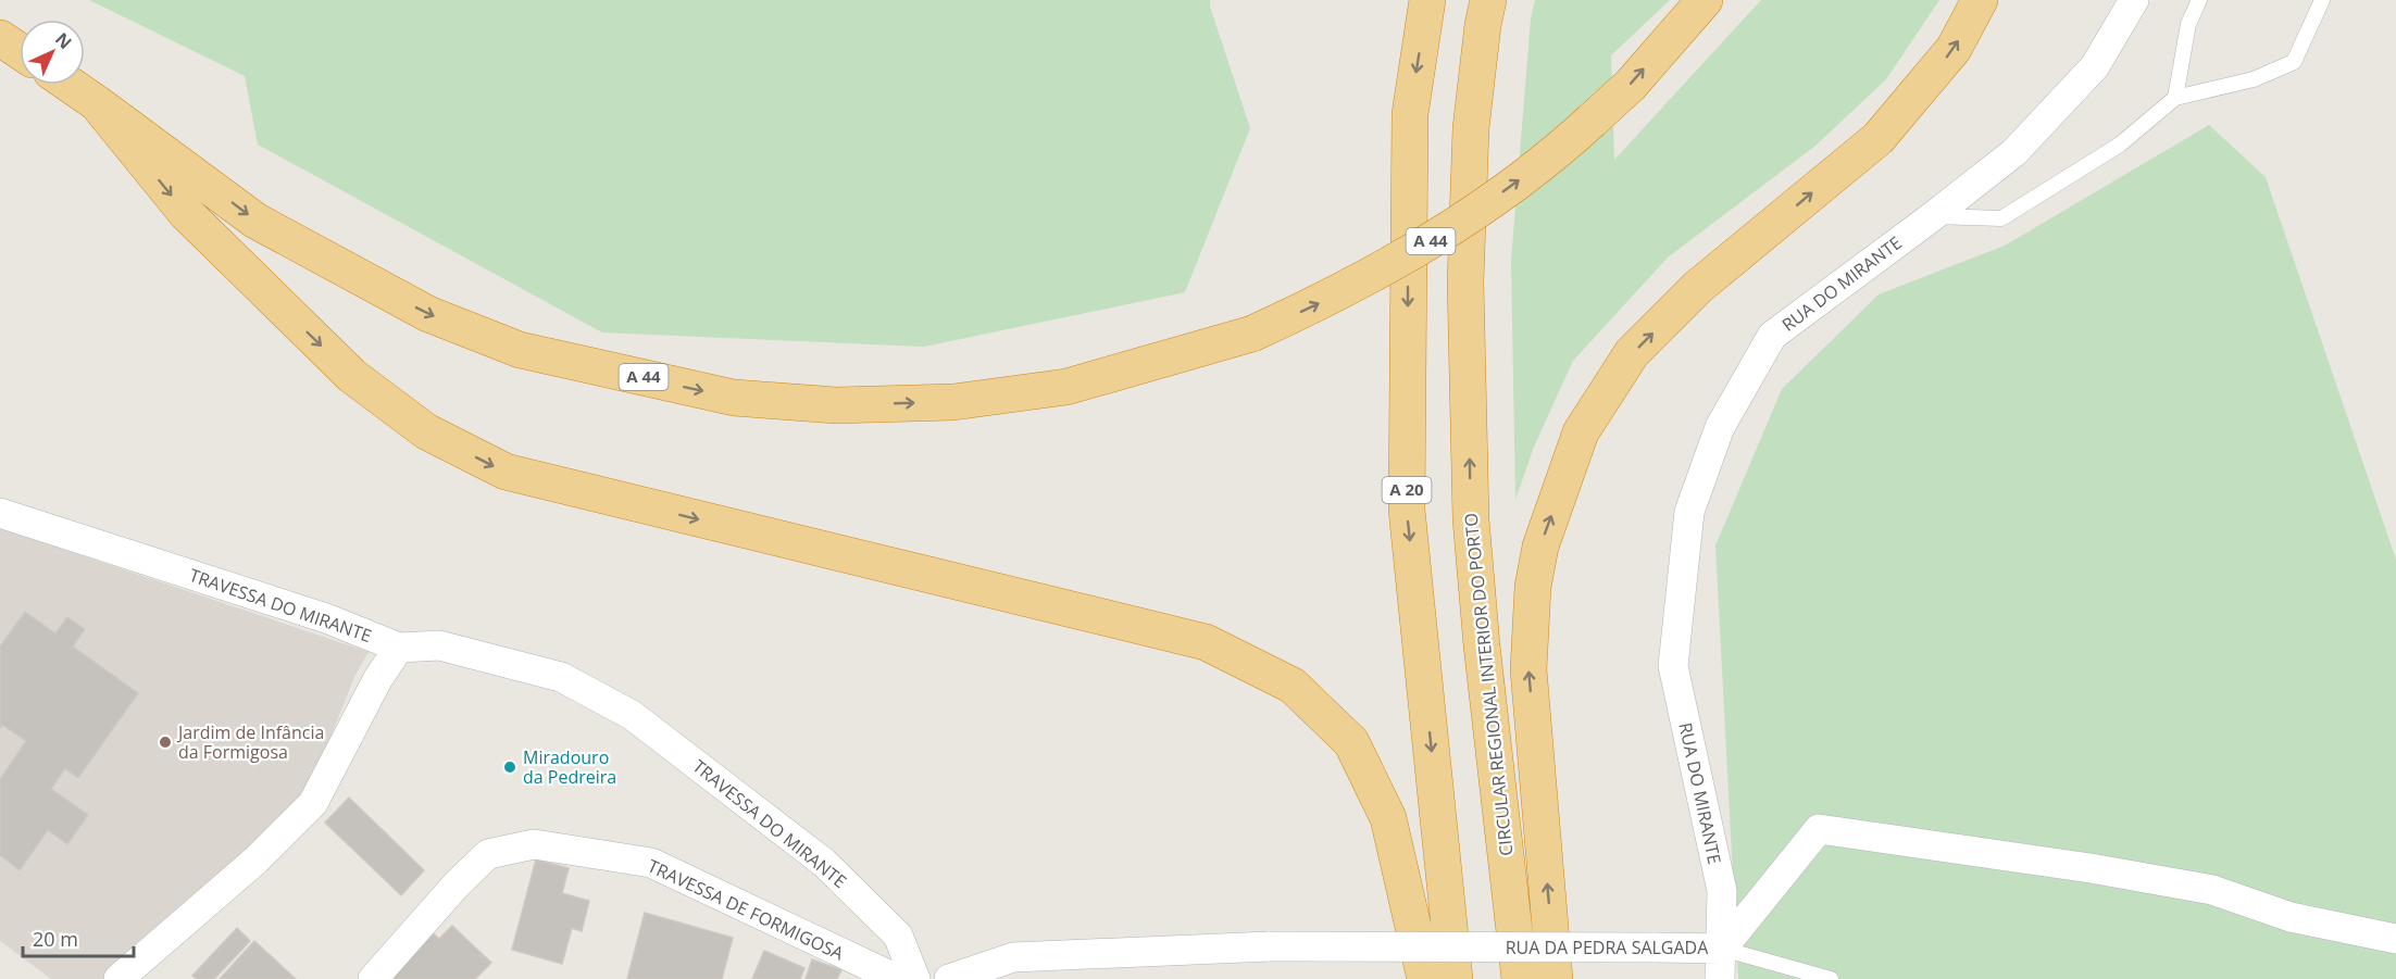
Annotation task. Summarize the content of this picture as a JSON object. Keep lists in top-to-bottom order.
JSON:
{
  "streets": {
    "highway": ["A 44", "A 20", "CIRCULAR REGIONAL INTERIOR DO PORTO"],
    "street": [
      "RUA DO MIRANTE",
      "TRAVESSA DO MIRANTE",
      "TRAVESSA DE FORMIGOSA",
      "RUA DA PEDRA SALGADA"
    ]
  },
  "crossings": [
    ["RUA DO MIRANTE", "RUA DA PEDRA SALGADA"]
  ],
  "places": ["Jardim de Infância da Formigosa", "Miradouro da Pedreira"],
  "scale_bar": "20 m",
  "north": "top right"
}
